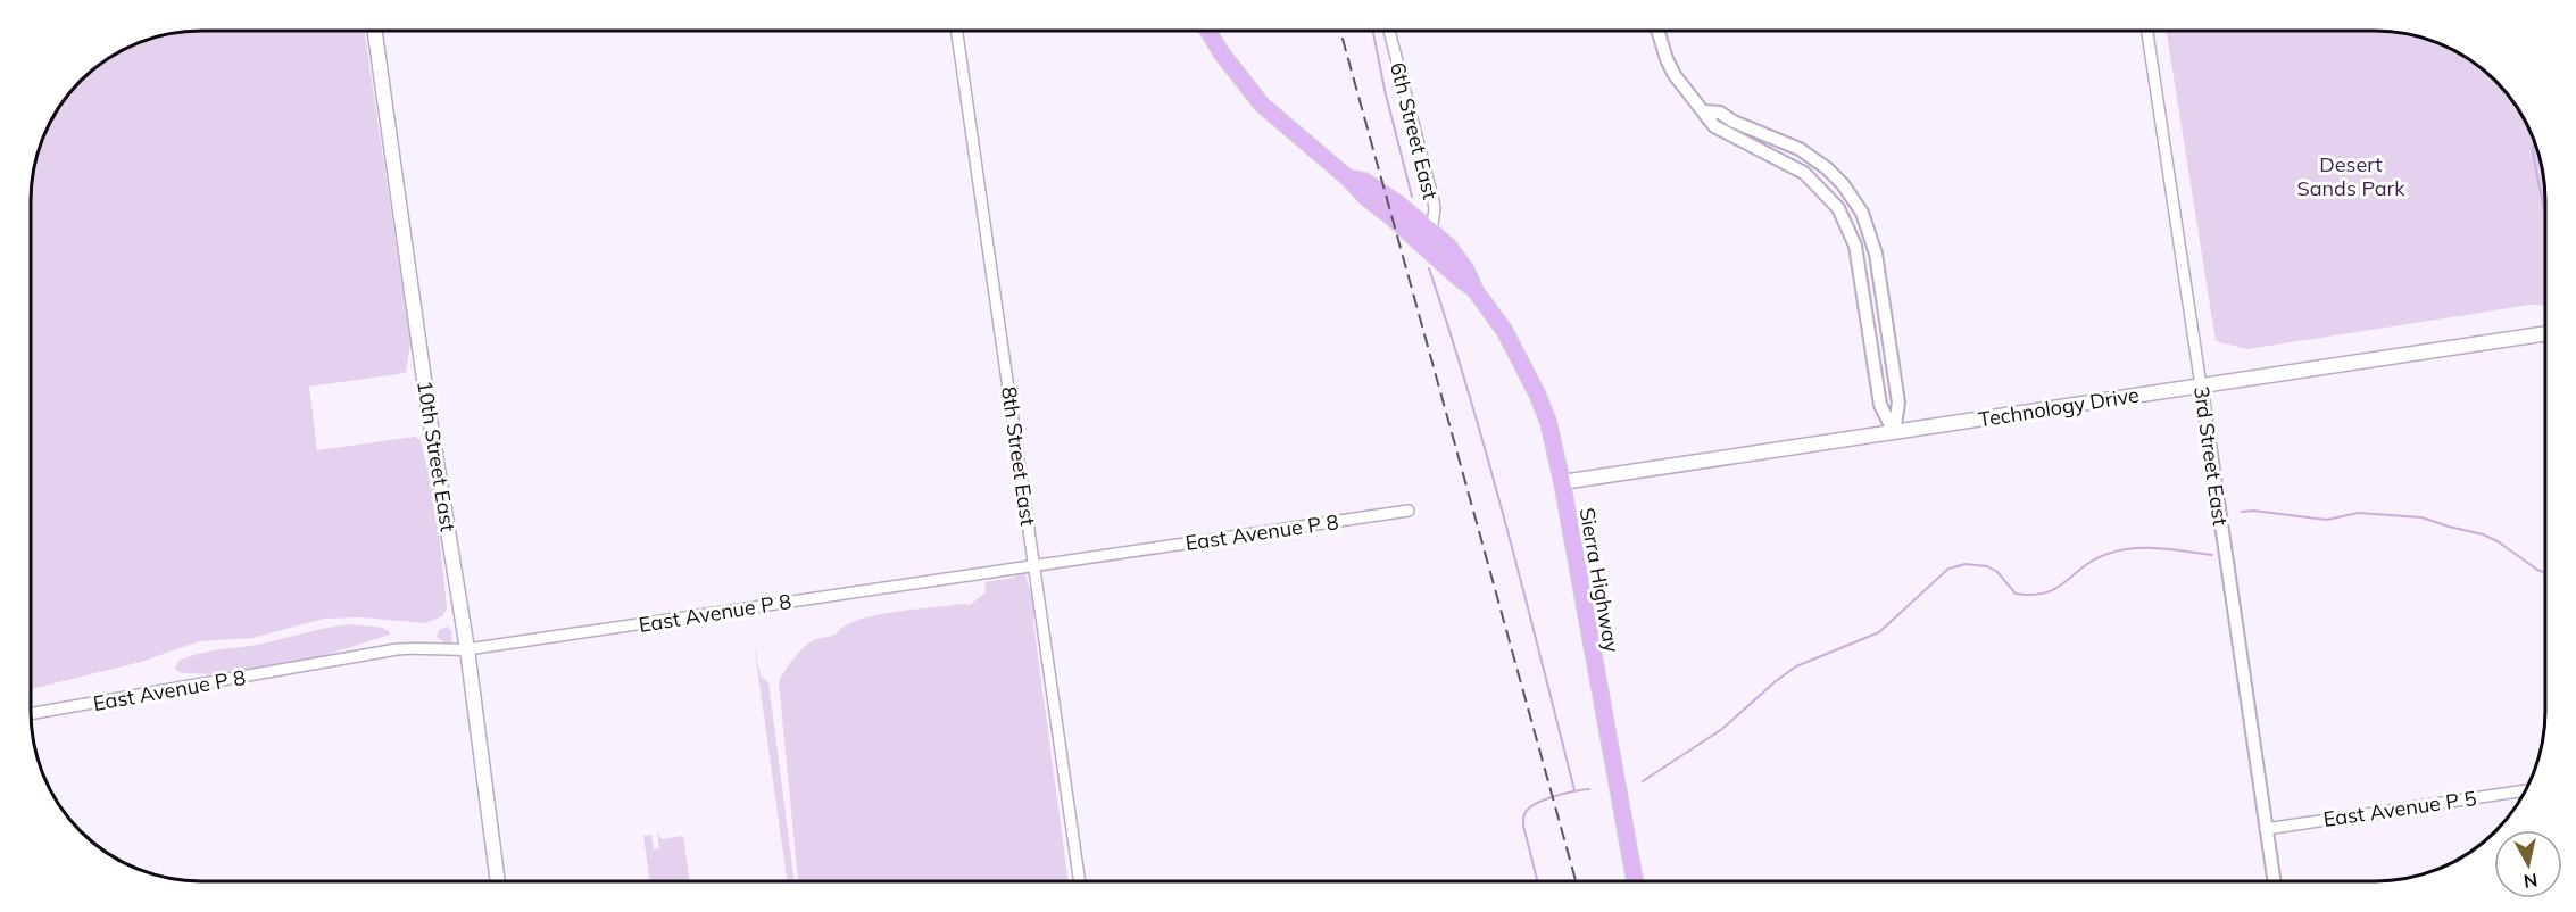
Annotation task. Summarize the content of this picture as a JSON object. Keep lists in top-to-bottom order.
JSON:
{
  "streets": {
    "main road": ["Technology Drive", "10th Street East", "Sierra Highway"],
    "street": [
      "6th Street East",
      "8th Street East",
      "3rd Street East",
      "East Avenue P 8",
      "East Avenue P 5"
    ]
  },
  "crossings": [
    ["6th Street East", "Sierra Highway"],
    ["Technology Drive", "3rd Street East"],
    ["Technology Drive", "Sierra Highway"],
    ["10th Street East", "East Avenue P 8"],
    ["8th Street East", "East Avenue P 8"],
    ["3rd Street East", "East Avenue P 5"]
  ],
  "parks": ["Desert Sands Park"],
  "north": "bottom"
}
